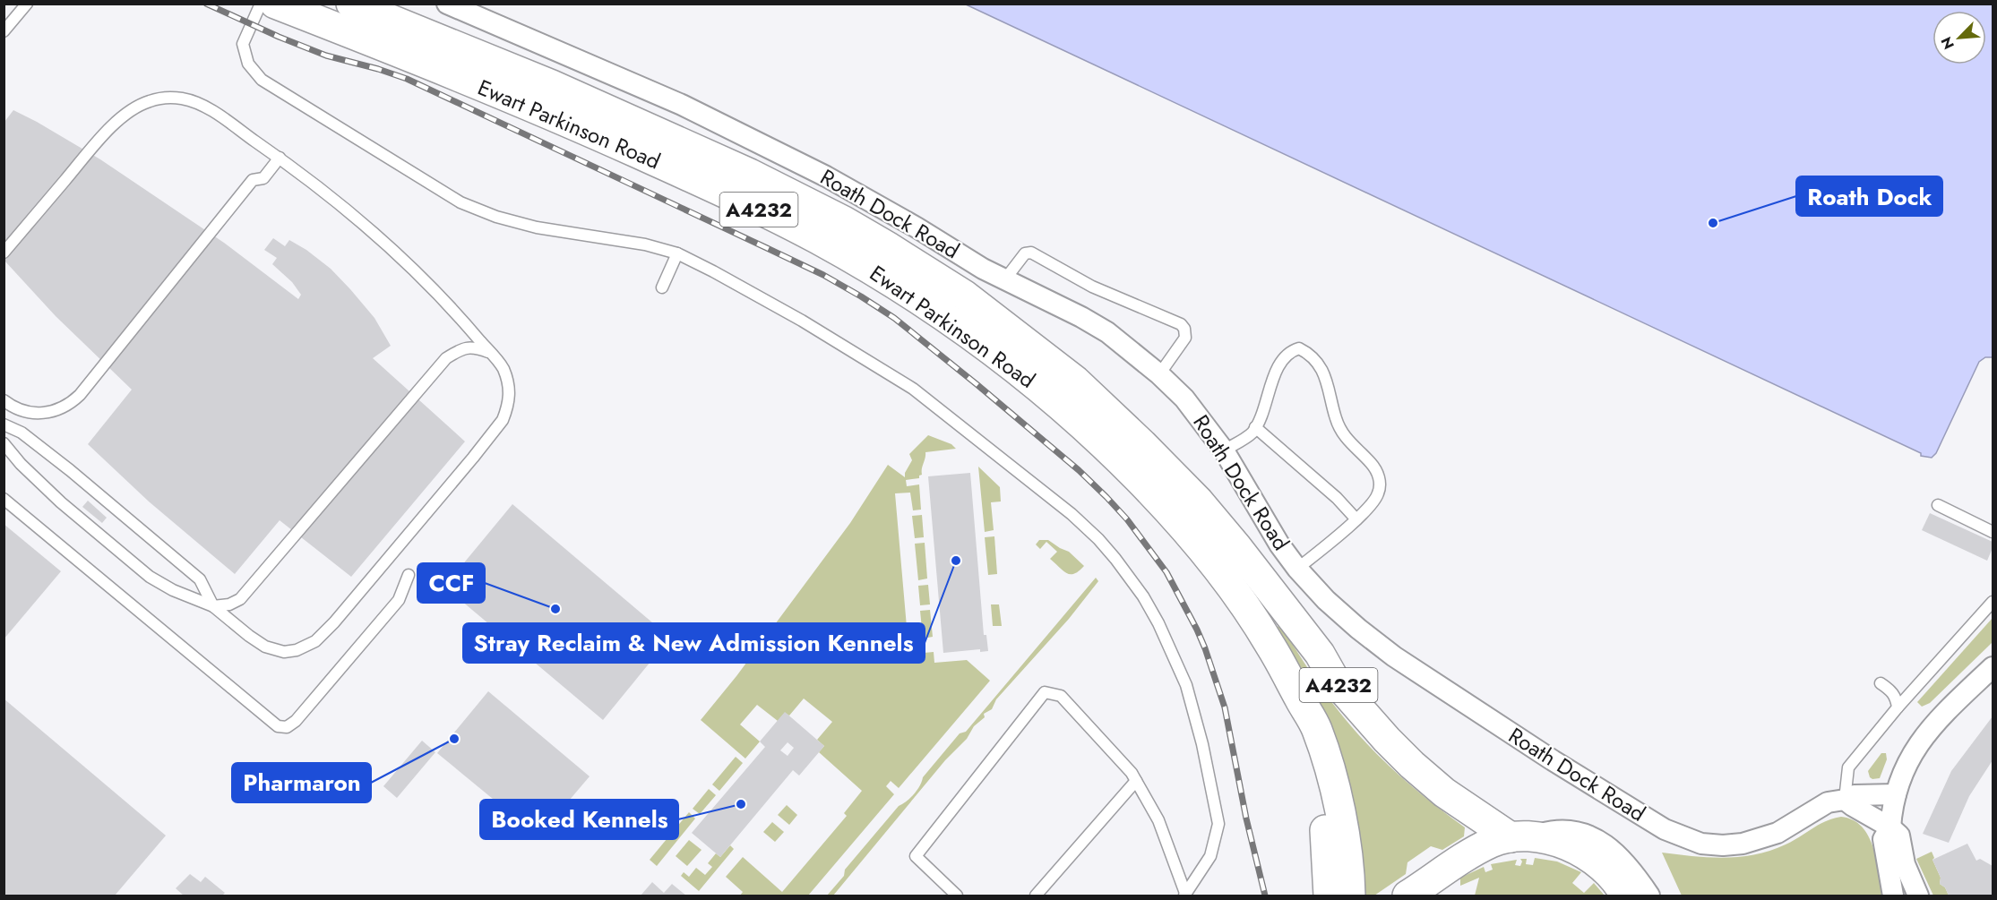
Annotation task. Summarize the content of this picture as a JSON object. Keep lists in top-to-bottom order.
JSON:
{
  "streets": {
    "main road": ["Ewart Parkinson Road", "A4232"],
    "street": ["Roath Dock Road"]
  },
  "crossings": [
    ["Ewart Parkinson Road", "A4232"]
  ],
  "places": [
    "Roath Dock",
    "Stray Reclaim & New Admission Kennels",
    "CCF",
    "Pharmaron",
    "Booked Kennels"
  ],
  "north": "bottom left"
}
